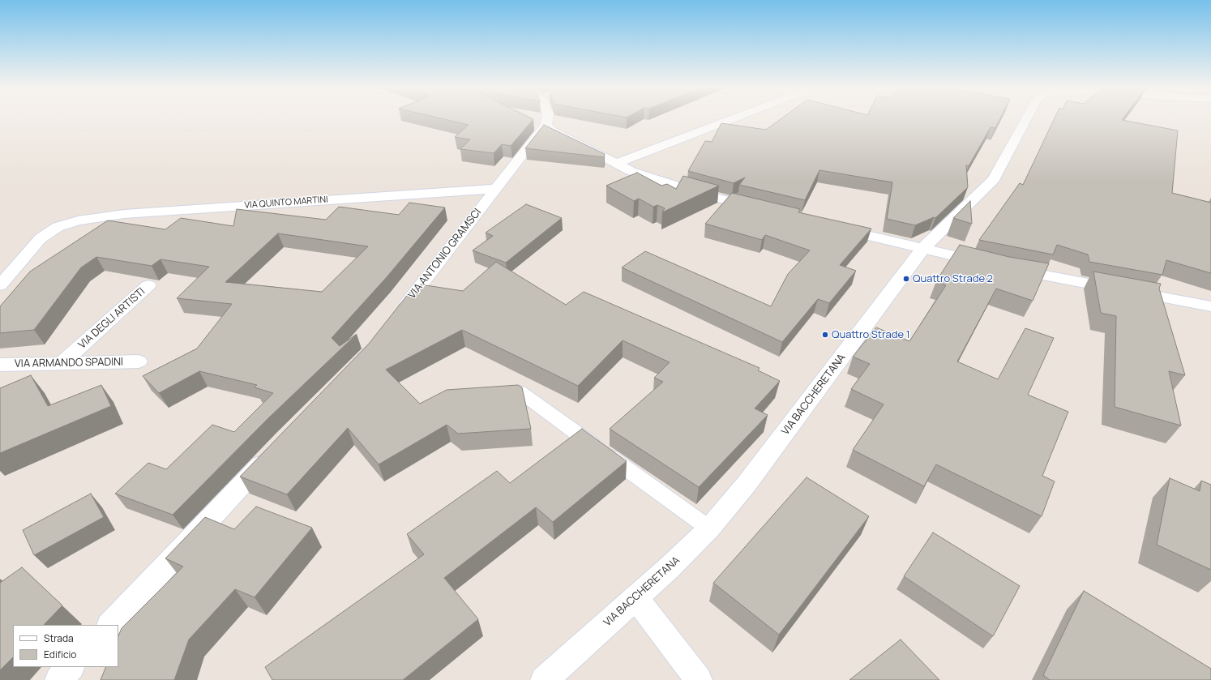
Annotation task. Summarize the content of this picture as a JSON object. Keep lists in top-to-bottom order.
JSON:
{
  "streets": {
    "street": [
      "VIA QUINTO MARTINI",
      "VIA ANTONIO GRAMSCI",
      "VIA DEGLI ARTISTI",
      "VIA ARMANDO SPADINI",
      "VIA BACCHERETANA"
    ]
  },
  "crossings": [
    ["VIA QUINTO MARTINI", "VIA ANTONIO GRAMSCI"],
    ["VIA DEGLI ARTISTI", "VIA ARMANDO SPADINI"]
  ],
  "places": ["Quattro Strade 2", "Quattro Strade 1"],
  "legend": ["Strada", "Edificio"]
}
